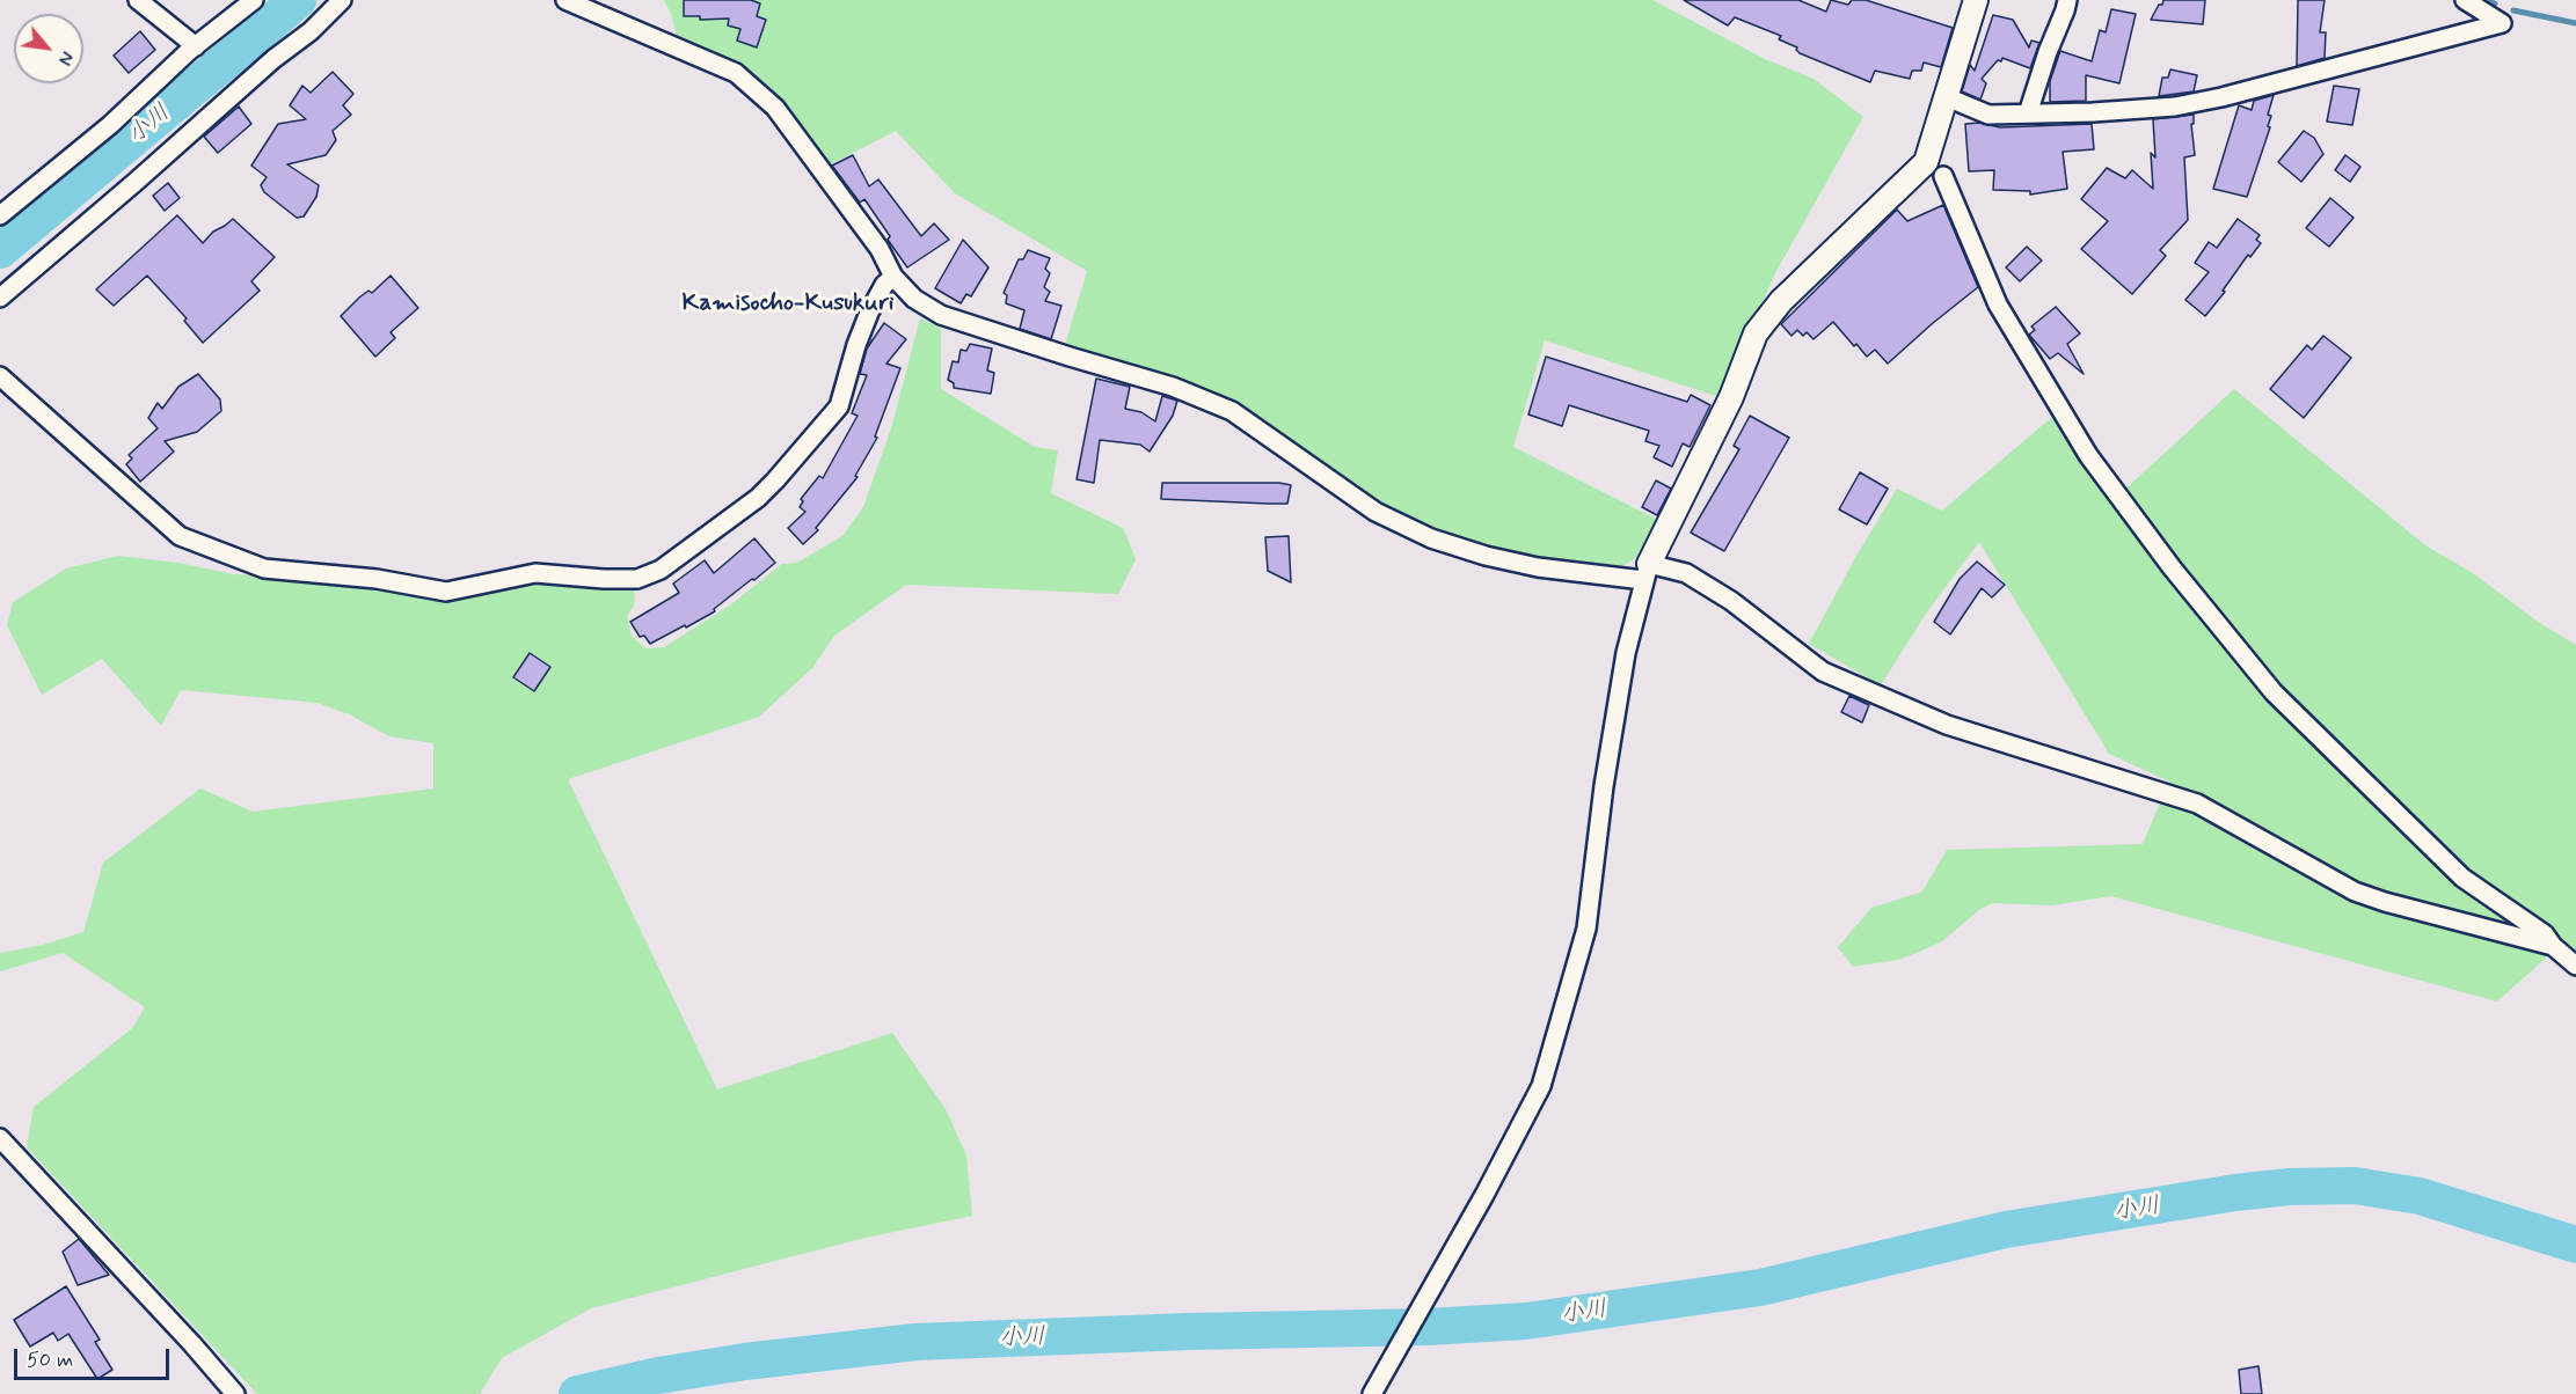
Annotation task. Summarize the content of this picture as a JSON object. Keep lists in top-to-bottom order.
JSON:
{
  "districts": ["Kamisocho-Kusukuri"],
  "water": ["小川"],
  "scale_bar": "50 m",
  "north": "bottom right"
}
